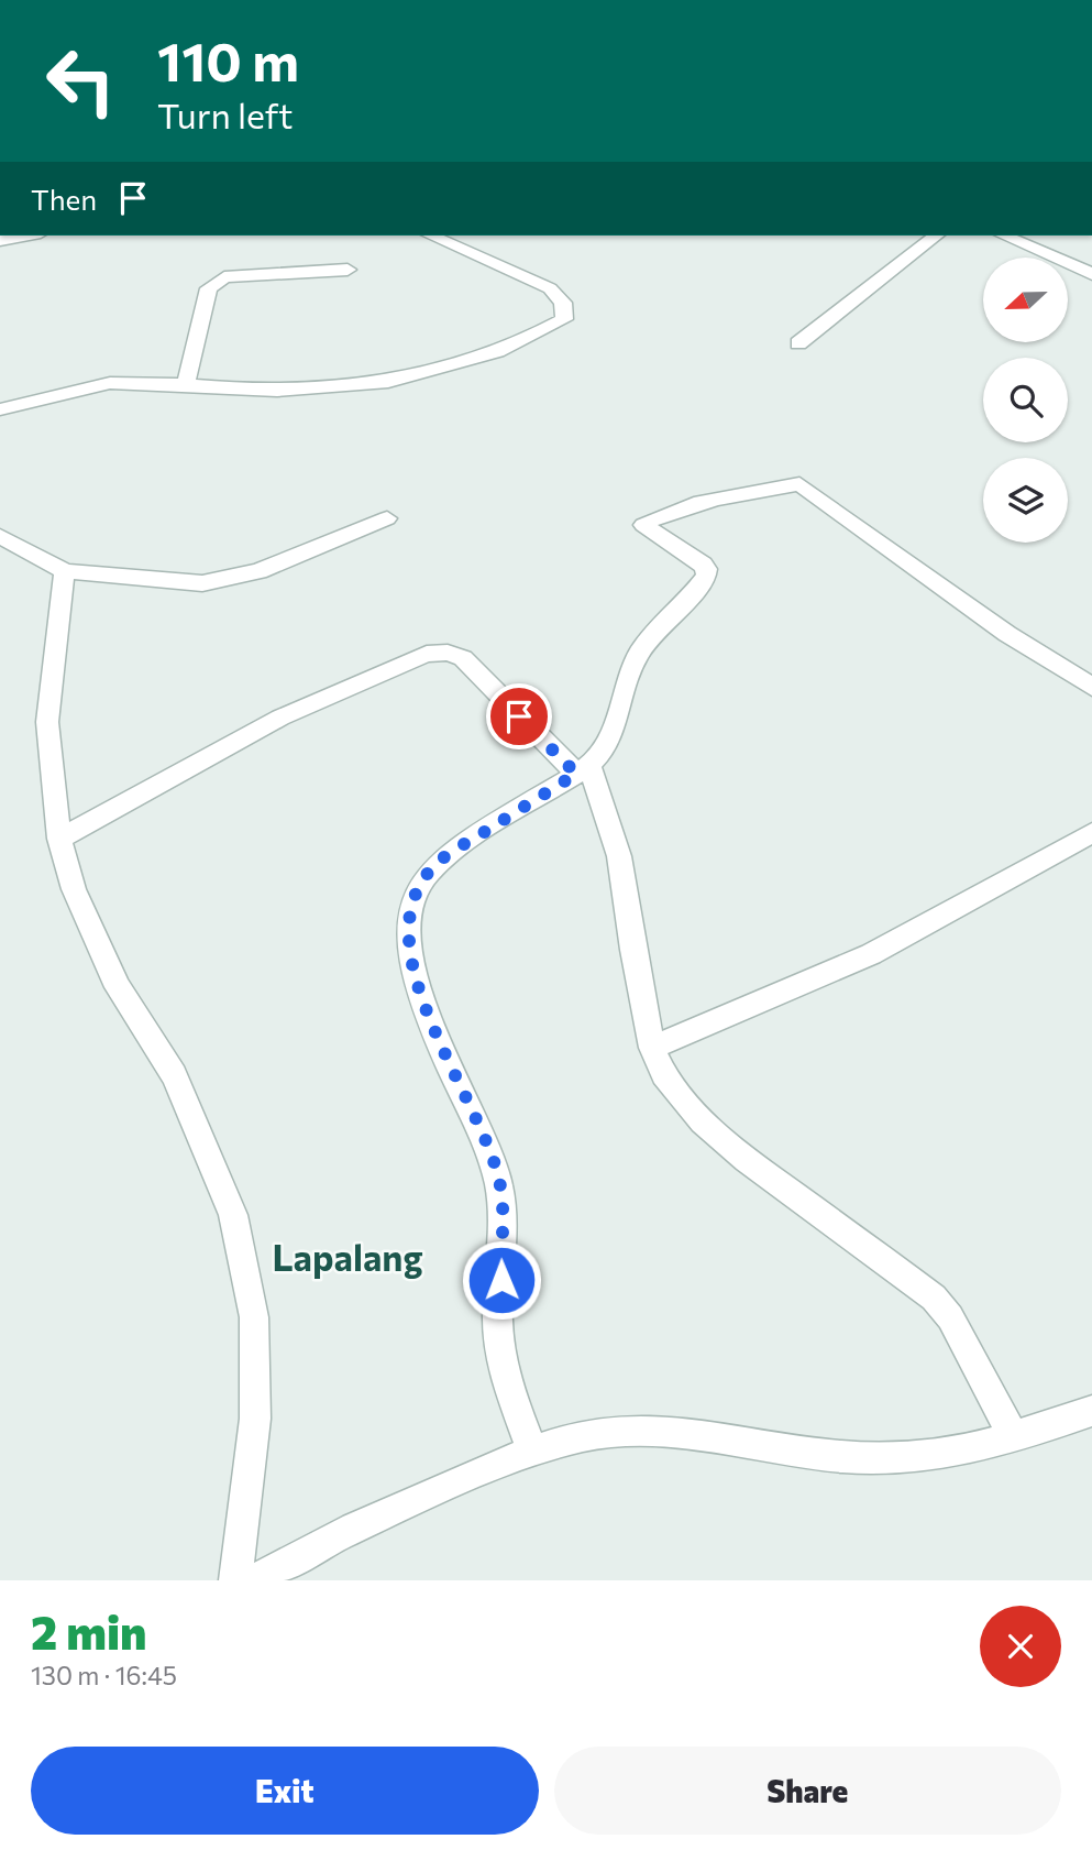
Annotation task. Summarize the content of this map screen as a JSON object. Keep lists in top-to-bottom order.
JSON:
{
  "districts": ["Lapalang"],
  "north": "left",
  "page": {
    "turn": ["110 m", "Turn left"],
    "then": "Then",
    "heading": ["2 min", "130 m · 16:45"],
    "buttons": ["Exit", "Share"]
  }
}
